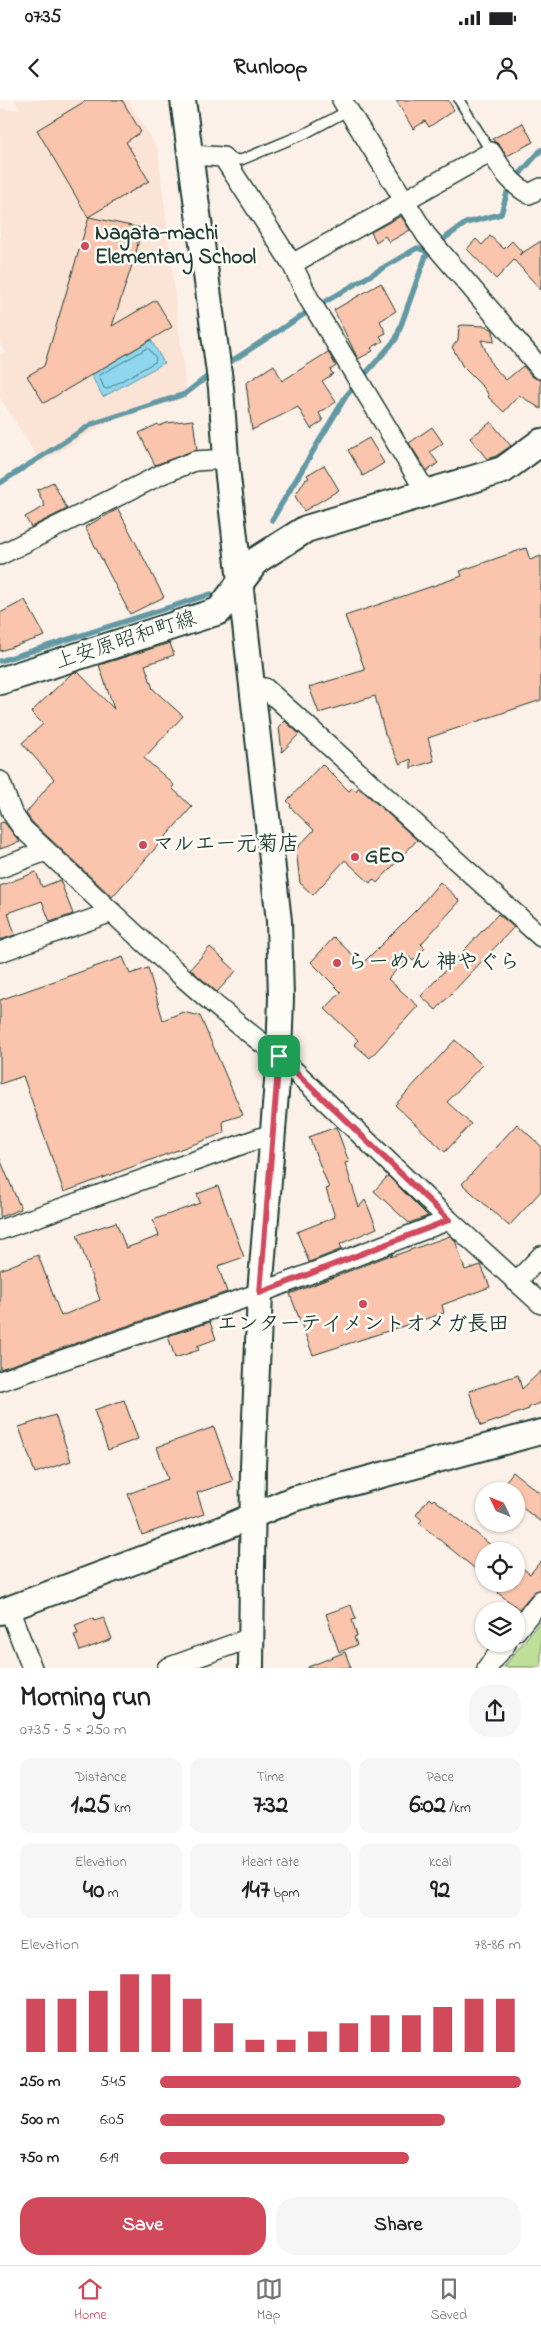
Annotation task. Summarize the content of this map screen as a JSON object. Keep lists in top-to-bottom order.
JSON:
{
  "streets": {
    "main road": ["上安原昭和町線"]
  },
  "places": [
    "Nagata-machi Elementary School",
    "マルエー元菊店",
    "GEO",
    "らーめん 神やぐら",
    "エンターテイメントオメガ長田"
  ],
  "north": "top left",
  "page": {
    "status": "07:35",
    "header": "Runloop",
    "heading": ["Morning run", "07:35 · 5 × 250 m"],
    "stats": [
      ["Distance", "1.25 km"],
      ["Time", "7:32"],
      ["Pace", "6:02 /km"],
      ["Elevation", "40 m"],
      ["Heart rate", "147 bpm"],
      ["kcal", "92"]
    ],
    "chart": ["Elevation", "78–86 m"],
    "list": [
      {
        "name": "250 m",
        "note": "5:45"
      },
      {
        "name": "500 m",
        "note": "6:05"
      },
      {
        "name": "750 m",
        "note": "6:19"
      }
    ],
    "buttons": ["Save", "Share"],
    "tabs": ["Home", "Map", "Saved"]
  }
}
